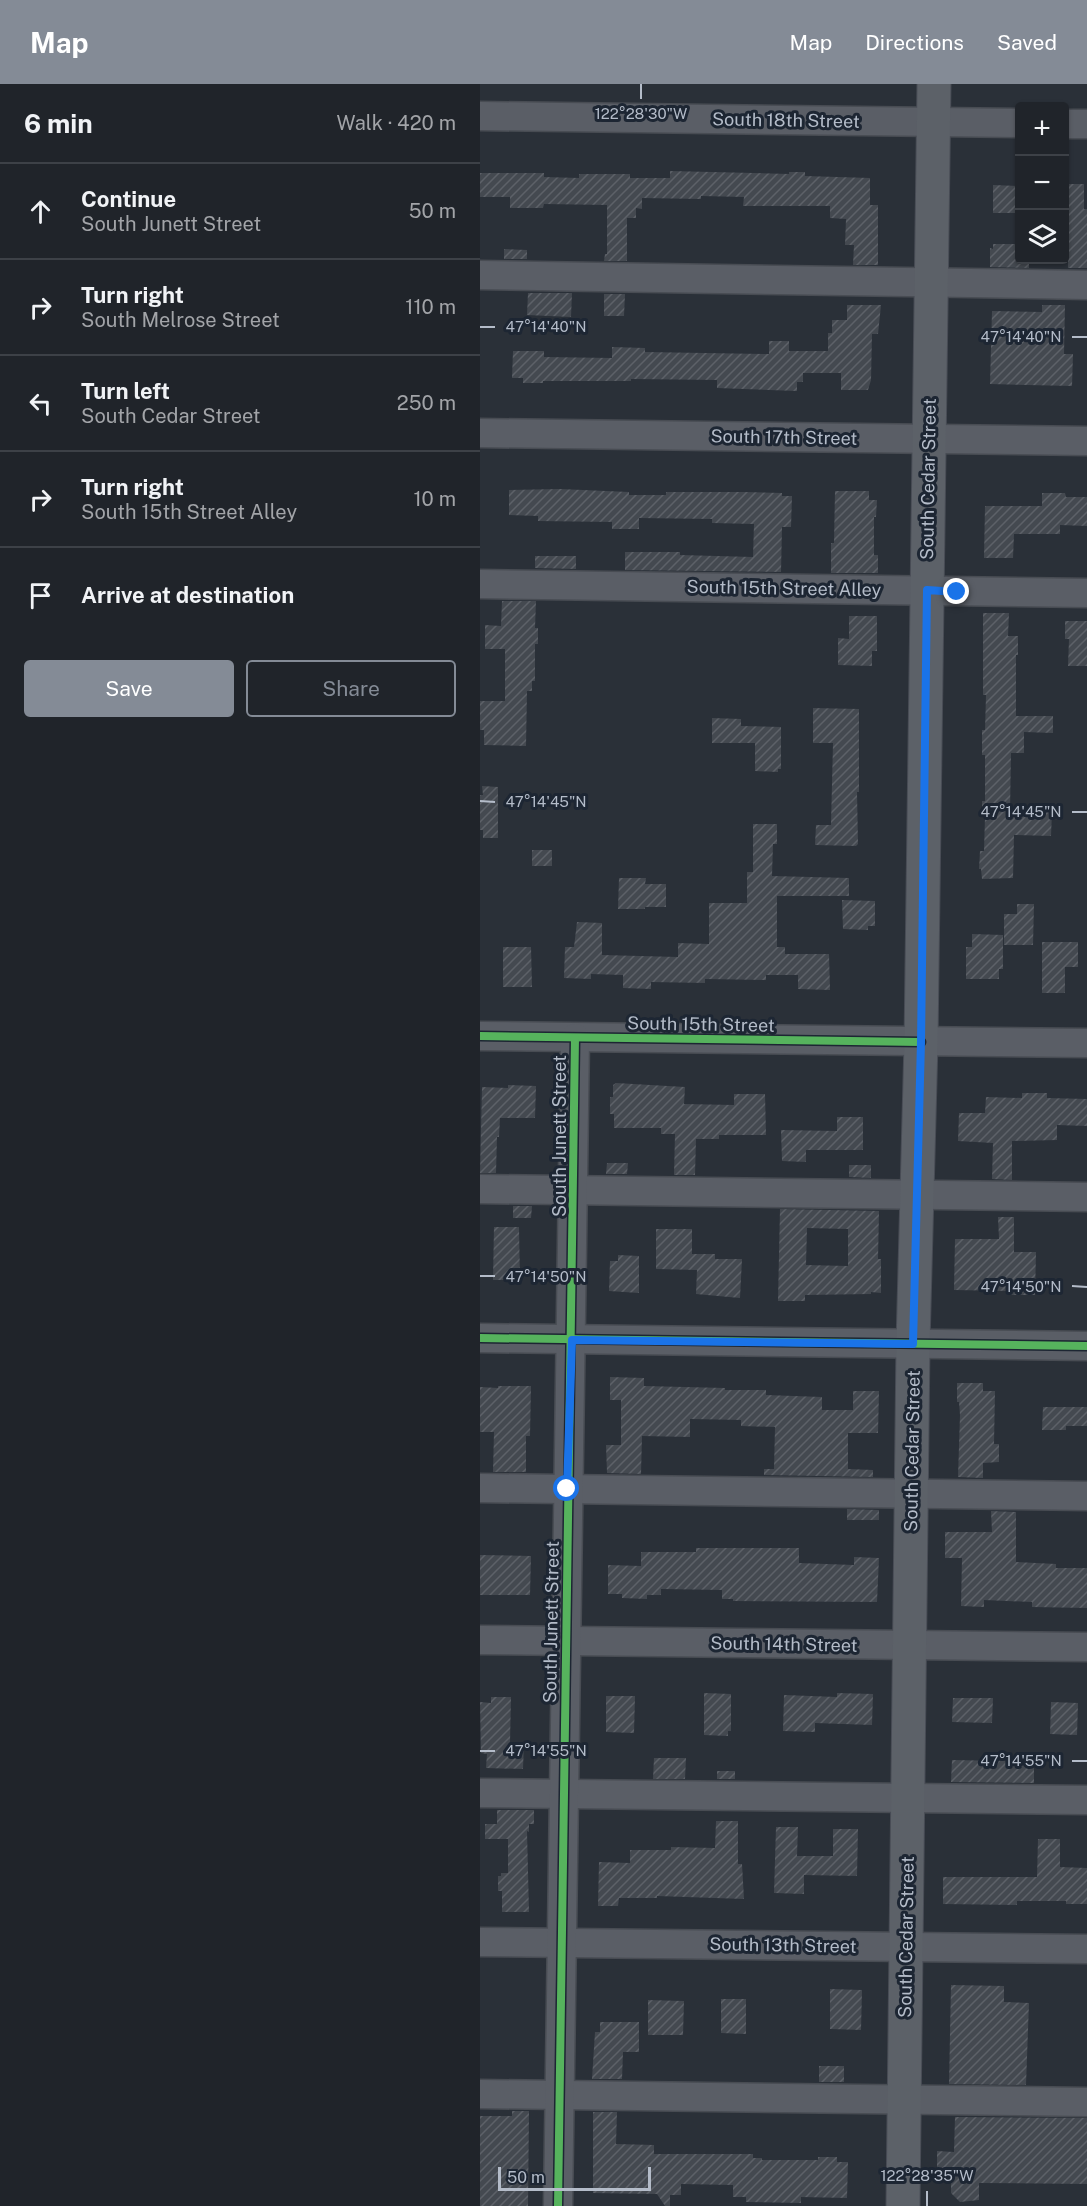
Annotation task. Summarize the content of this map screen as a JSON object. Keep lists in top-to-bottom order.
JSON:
{
  "streets": {
    "main road": ["South Cedar Street"],
    "street": [
      "South 18th Street",
      "South 17th Street",
      "South 15th Street Alley",
      "South 15th Street",
      "South Junett Street",
      "South 14th Street",
      "South 13th Street"
    ]
  },
  "crossings": [
    ["South 18th Street", "South Cedar Street"],
    ["South 17th Street", "South Cedar Street"],
    ["South Cedar Street", "South 15th Street Alley"],
    ["South Cedar Street", "South 15th Street"],
    ["South Cedar Street", "South 14th Street"],
    ["South Cedar Street", "South 13th Street"],
    ["South 15th Street", "South Junett Street"],
    ["South Junett Street", "South 14th Street"],
    ["South Junett Street", "South 13th Street"]
  ],
  "scale_bar": "50 m",
  "page": {
    "header": "Map",
    "nav": ["Map", "Directions", "Saved"],
    "heading": ["6 min", "Walk · 420 m"],
    "map_buttons": ["+", "−"],
    "list": [
      ["Continue", "South Junett Street", "50 m"],
      ["Turn right", "South Melrose Street", "110 m"],
      ["Turn left", "South Cedar Street", "250 m"],
      ["Turn right", "South 15th Street Alley", "10 m"],
      "Arrive at destination"
    ],
    "buttons": ["Save", "Share"],
    "scale": "50 m"
  },
  "coordinates": [
    "122°28'30\"W",
    "47°14'40\"N",
    "47°14'45\"N",
    "47°14'50\"N",
    "47°14'55\"N",
    "122°28'35\"W"
  ]
}
